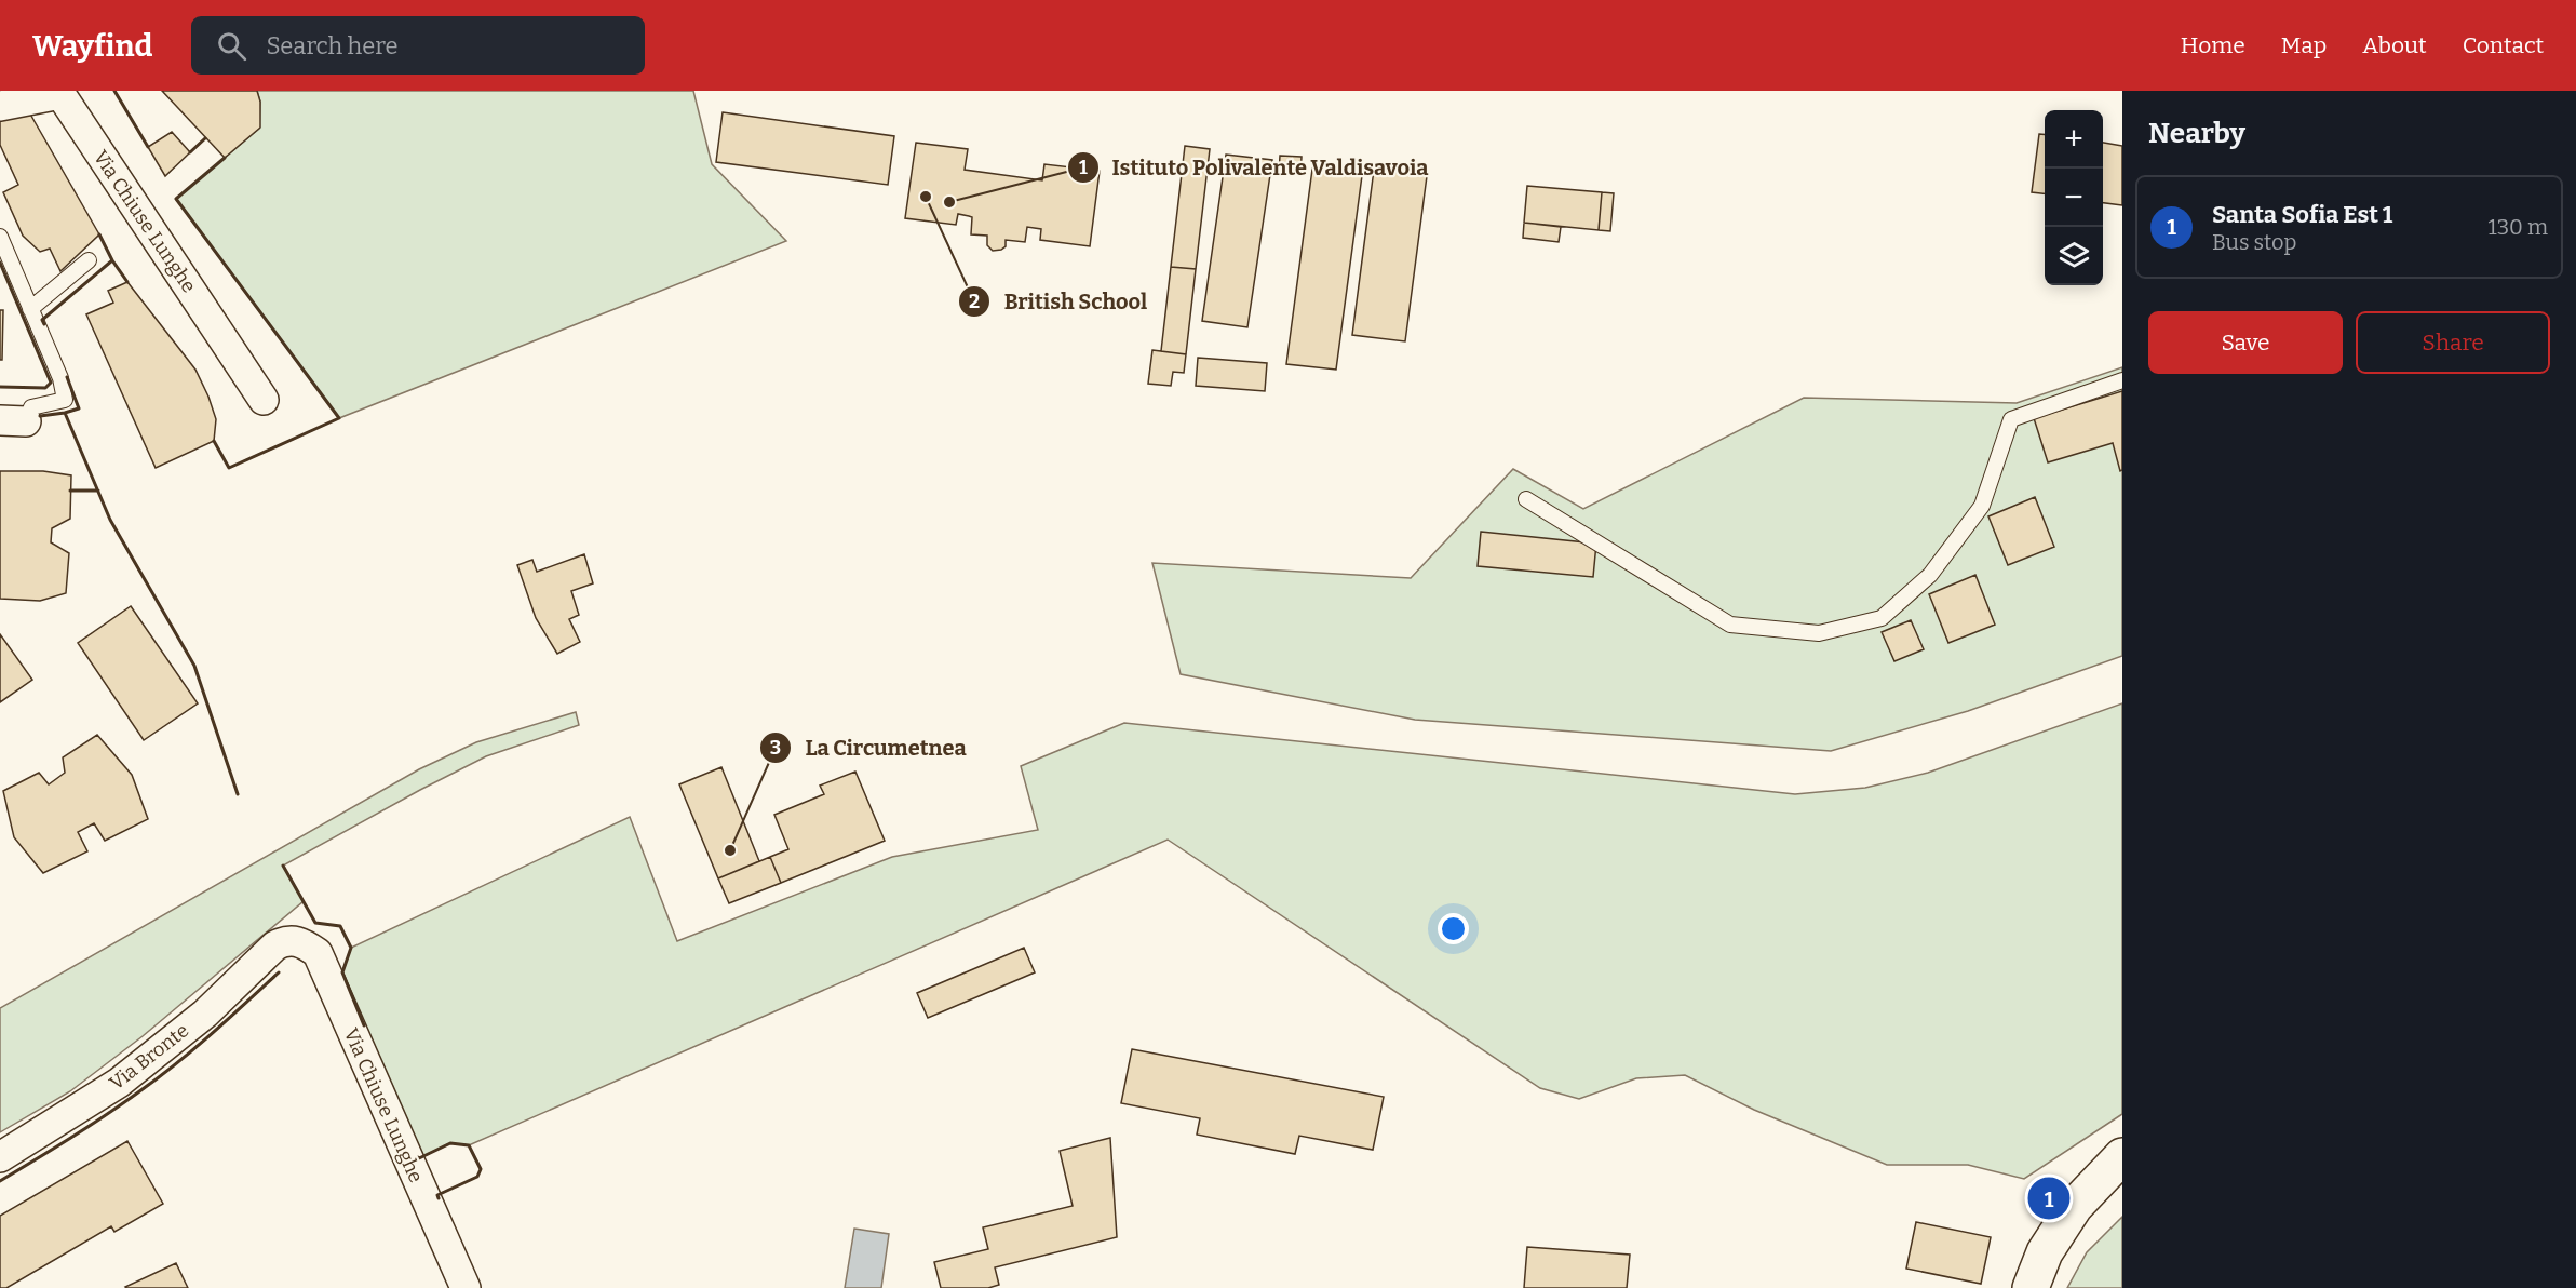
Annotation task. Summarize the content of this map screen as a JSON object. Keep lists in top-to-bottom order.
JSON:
{
  "streets": {
    "street": ["Via Chiuse Lunghe", "Via Bronte"]
  },
  "crossings": [
    ["Via Chiuse Lunghe", "Via Bronte"]
  ],
  "places": ["British School", "Istituto Polivalente Valdisavoia", "La Circumetnea"],
  "page": {
    "header": "Wayfind",
    "search": "Search here",
    "nav": [
      "Home",
      "Map",
      "About",
      "Contact"
    ],
    "heading": "Nearby",
    "map_buttons": ["+", "−"],
    "list": [
      {
        "mark": "1",
        "name": "Santa Sofia Est 1",
        "note": "Bus stop",
        "value": "130 m"
      }
    ],
    "buttons": ["Save", "Share"],
    "pins": "1"
  }
}
